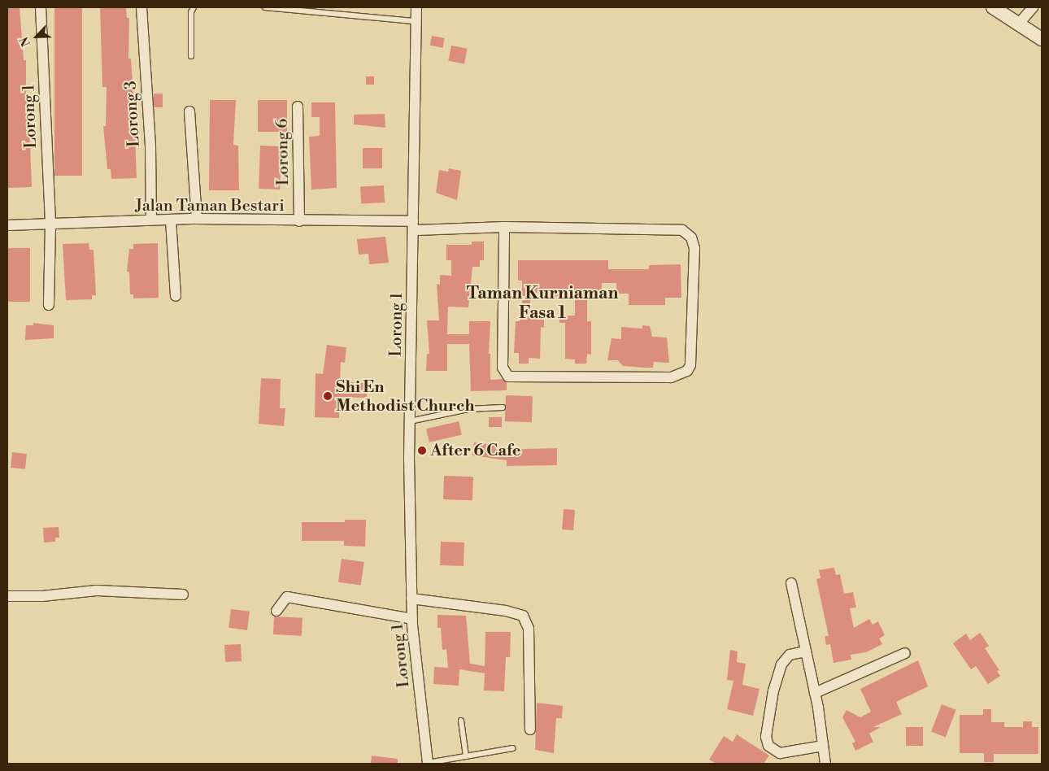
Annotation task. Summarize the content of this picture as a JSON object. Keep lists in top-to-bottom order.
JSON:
{
  "streets": {
    "street": [
      "Lorong 3",
      "Lorong 1",
      "Lorong 6",
      "Jalan Taman Bestari"
    ]
  },
  "crossings": [
    ["Lorong 3", "Jalan Taman Bestari"],
    ["Lorong 1", "Jalan Taman Bestari"],
    ["Lorong 6", "Jalan Taman Bestari"]
  ],
  "districts": ["Taman Kurniaman Fasa 1"],
  "places": ["Shi En Methodist Church", "After 6 Cafe"],
  "north": "bottom left"
}
